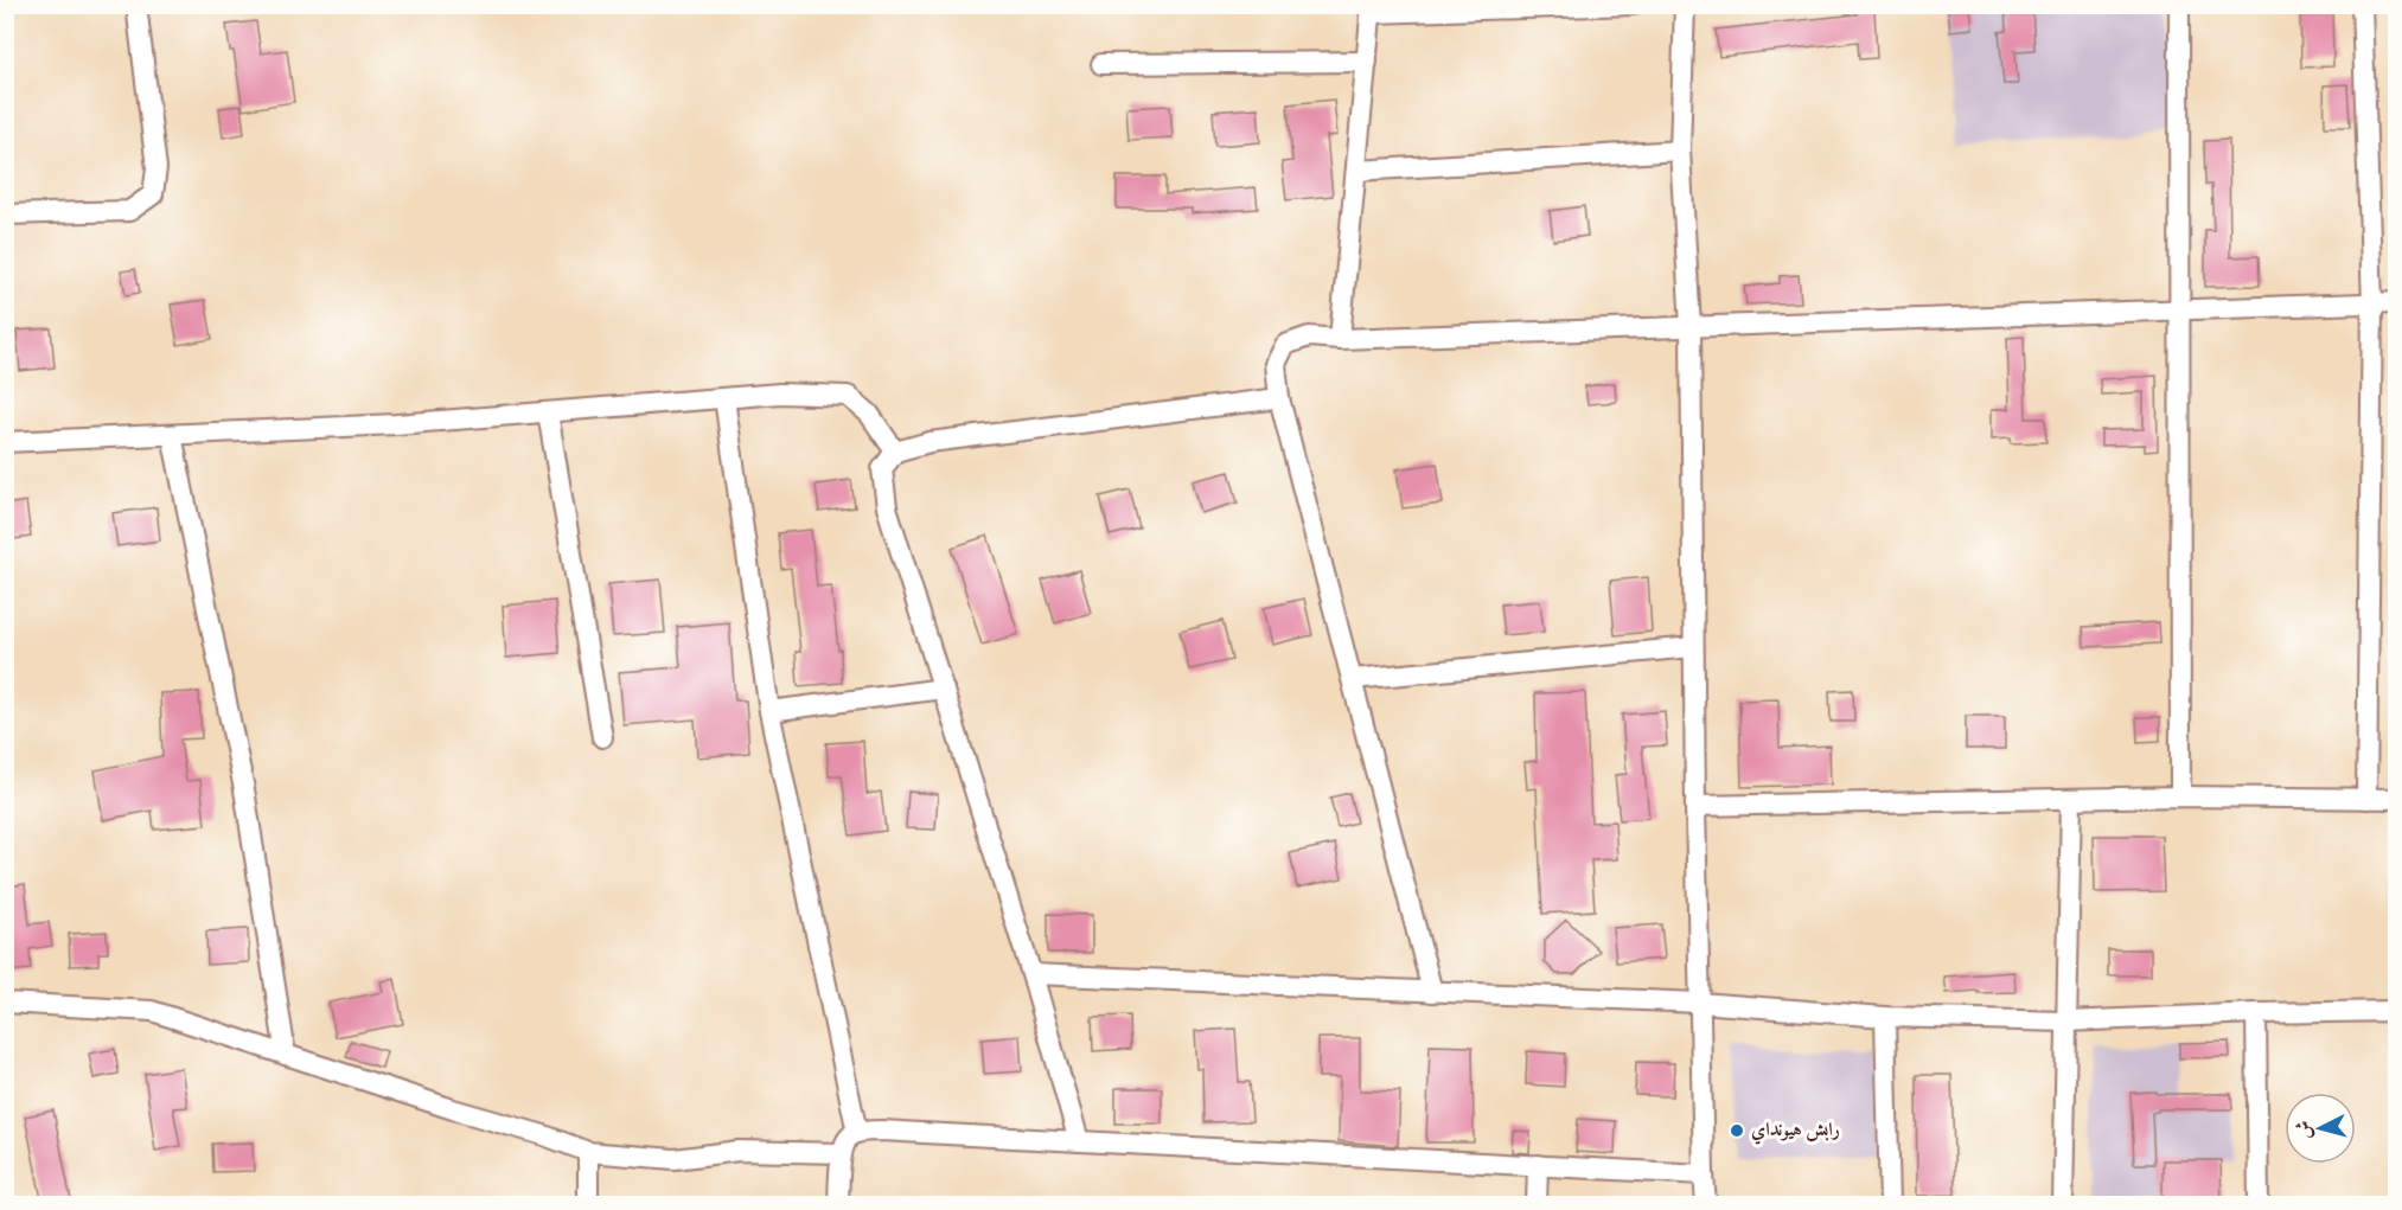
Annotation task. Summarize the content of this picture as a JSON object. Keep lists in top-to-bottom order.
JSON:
{
  "places": ["رابش هيونداي"],
  "north": "left"
}
